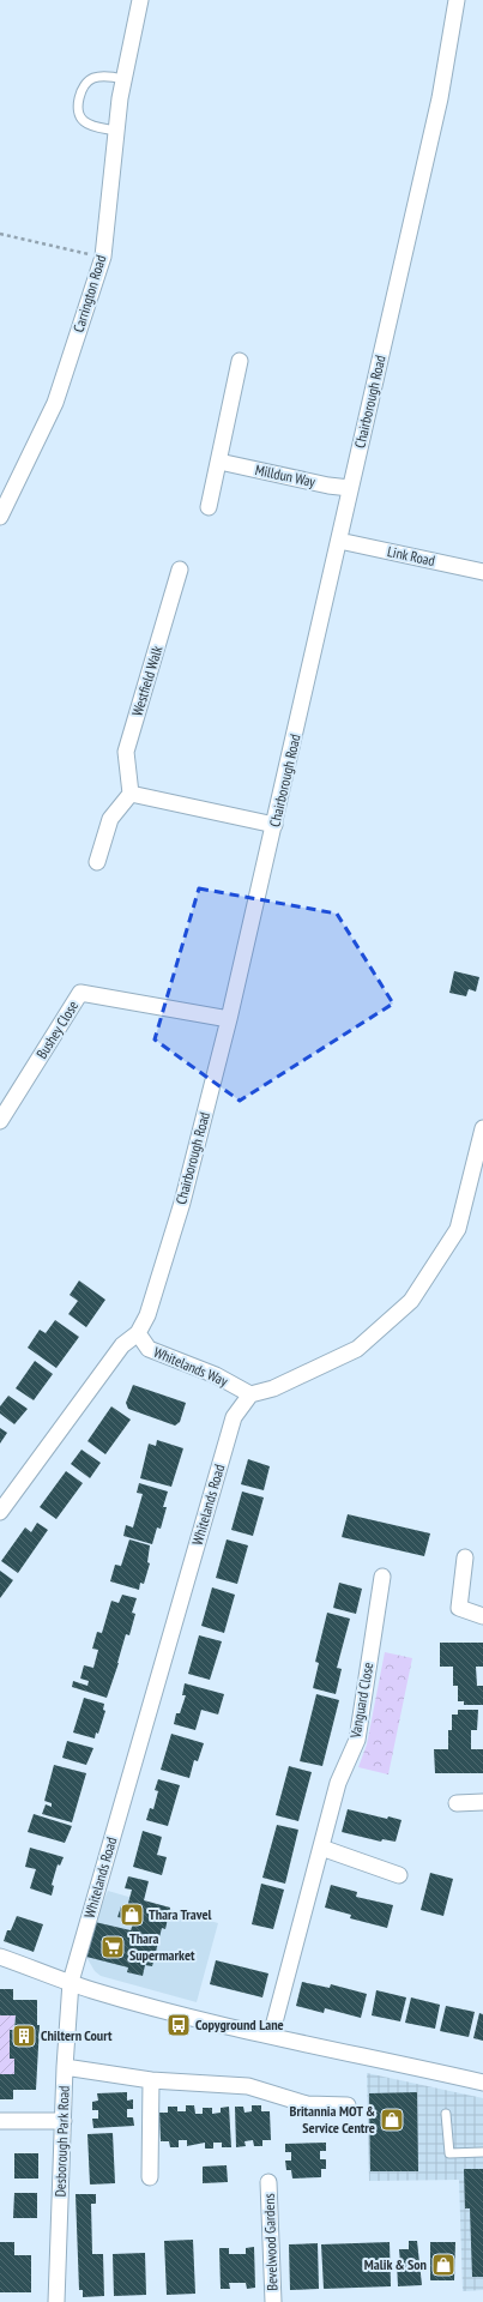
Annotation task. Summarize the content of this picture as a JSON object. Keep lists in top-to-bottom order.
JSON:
{
  "streets": {
    "street": [
      "Carrington Road",
      "Chairborough Road",
      "Milldun Way",
      "Link Road",
      "Westfield Walk",
      "Bushey Close",
      "Whitelands Way",
      "Whitelands Road",
      "Vanguard Close",
      "Desborough Park Road",
      "Bevelwood Gardens"
    ]
  },
  "crossings": [
    ["Chairborough Road", "Milldun Way"],
    ["Chairborough Road", "Link Road"],
    ["Chairborough Road", "Bushey Close"],
    ["Chairborough Road", "Whitelands Way"],
    ["Whitelands Way", "Whitelands Road"],
    ["Whitelands Road", "Desborough Park Road"]
  ],
  "places": {
    "shop": ["Thara Travel", "Britannia MOT & Service Centre", "Malik & Son"],
    "supermarket": ["Thara Supermarket"],
    "bus stop": ["Copyground Lane"],
    "building": ["Chiltern Court"]
  }
}
